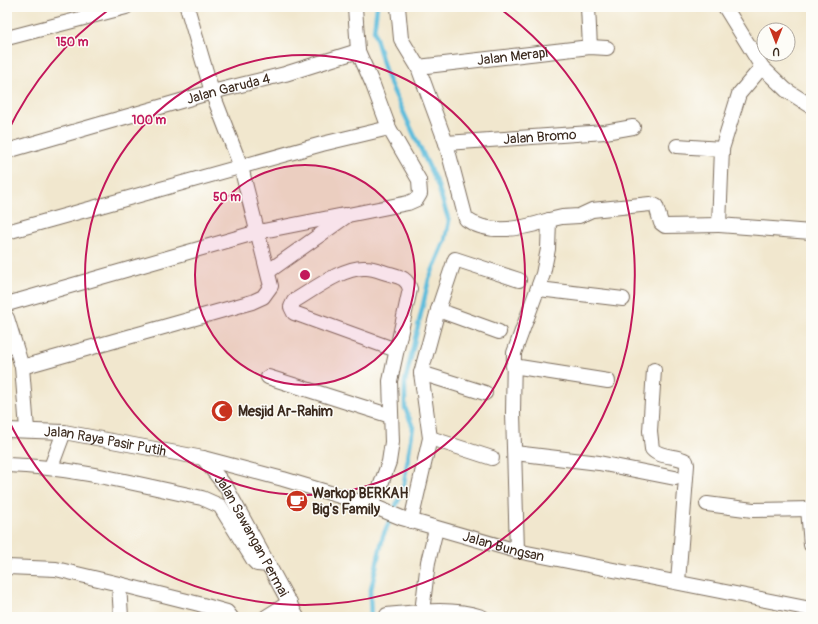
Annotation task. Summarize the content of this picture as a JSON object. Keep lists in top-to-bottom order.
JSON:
{
  "streets": {
    "street": [
      "Jalan Merapi",
      "Jalan Garuda 4",
      "Jalan Bromo",
      "Jalan Raya Pasir Putih",
      "Jalan Sawangan Permai",
      "Jalan Bungsan"
    ]
  },
  "crossings": [
    ["Jalan Raya Pasir Putih", "Jalan Sawangan Permai"],
    ["Jalan Raya Pasir Putih", "Jalan Bungsan"],
    ["Jalan Sawangan Permai", "Jalan Bungsan"]
  ],
  "places": {
    "mosque": ["Mesjid Ar-Rahim"],
    "cafe": ["Warkop BERKAH Big's Family"]
  },
  "north": "bottom",
  "rings": ["150 m", "100 m", "50 m"]
}
